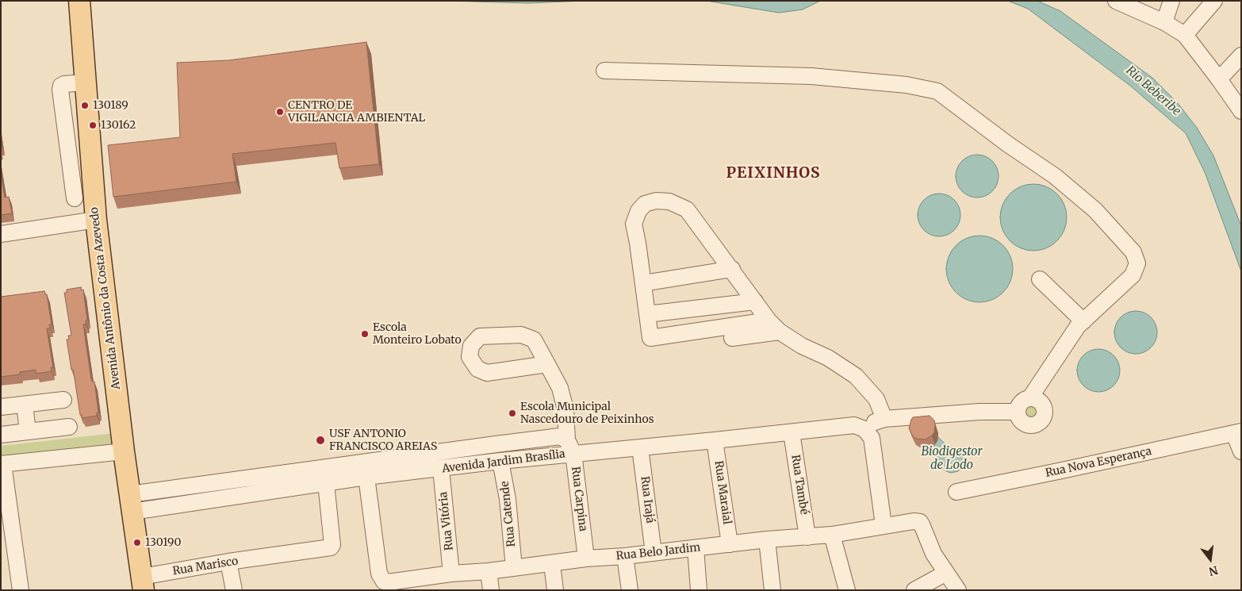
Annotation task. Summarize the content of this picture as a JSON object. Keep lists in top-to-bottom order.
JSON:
{
  "streets": {
    "main road": ["Avenida Antônio da Costa Azevedo"],
    "street": [
      "Avenida Jardim Brasília",
      "Rua Nova Esperança",
      "Rua També",
      "Rua Maraial",
      "Rua Carpina",
      "Rua Irajá",
      "Rua Catende",
      "Rua Vitória",
      "Rua Belo Jardim",
      "Rua Marisco"
    ]
  },
  "crossings": [
    ["Avenida Antônio da Costa Azevedo", "Avenida Jardim Brasília"],
    ["Avenida Antônio da Costa Azevedo", "Rua Marisco"],
    ["Avenida Jardim Brasília", "Rua També"],
    ["Avenida Jardim Brasília", "Rua Maraial"],
    ["Avenida Jardim Brasília", "Rua Carpina"],
    ["Avenida Jardim Brasília", "Rua Irajá"],
    ["Avenida Jardim Brasília", "Rua Catende"],
    ["Avenida Jardim Brasília", "Rua Vitória"],
    ["Avenida Jardim Brasília", "Rua Marisco"],
    ["Rua També", "Rua Belo Jardim"],
    ["Rua Maraial", "Rua Belo Jardim"],
    ["Rua Carpina", "Rua Belo Jardim"],
    ["Rua Irajá", "Rua Belo Jardim"],
    ["Rua Catende", "Rua Belo Jardim"],
    ["Rua Vitória", "Rua Belo Jardim"]
  ],
  "districts": ["PEIXINHOS"],
  "water": ["Rio Beberibe", "Biodigestor de Lodo"],
  "places": [
    "130189",
    "CENTRO DE VIGILANCIA AMBIENTAL",
    "130162",
    "Escola Monteiro Lobato",
    "Escola Municipal Nascedouro de Peixinhos",
    "USF ANTONIO FRANCISCO AREIAS",
    "130190"
  ],
  "north": "bottom"
}
